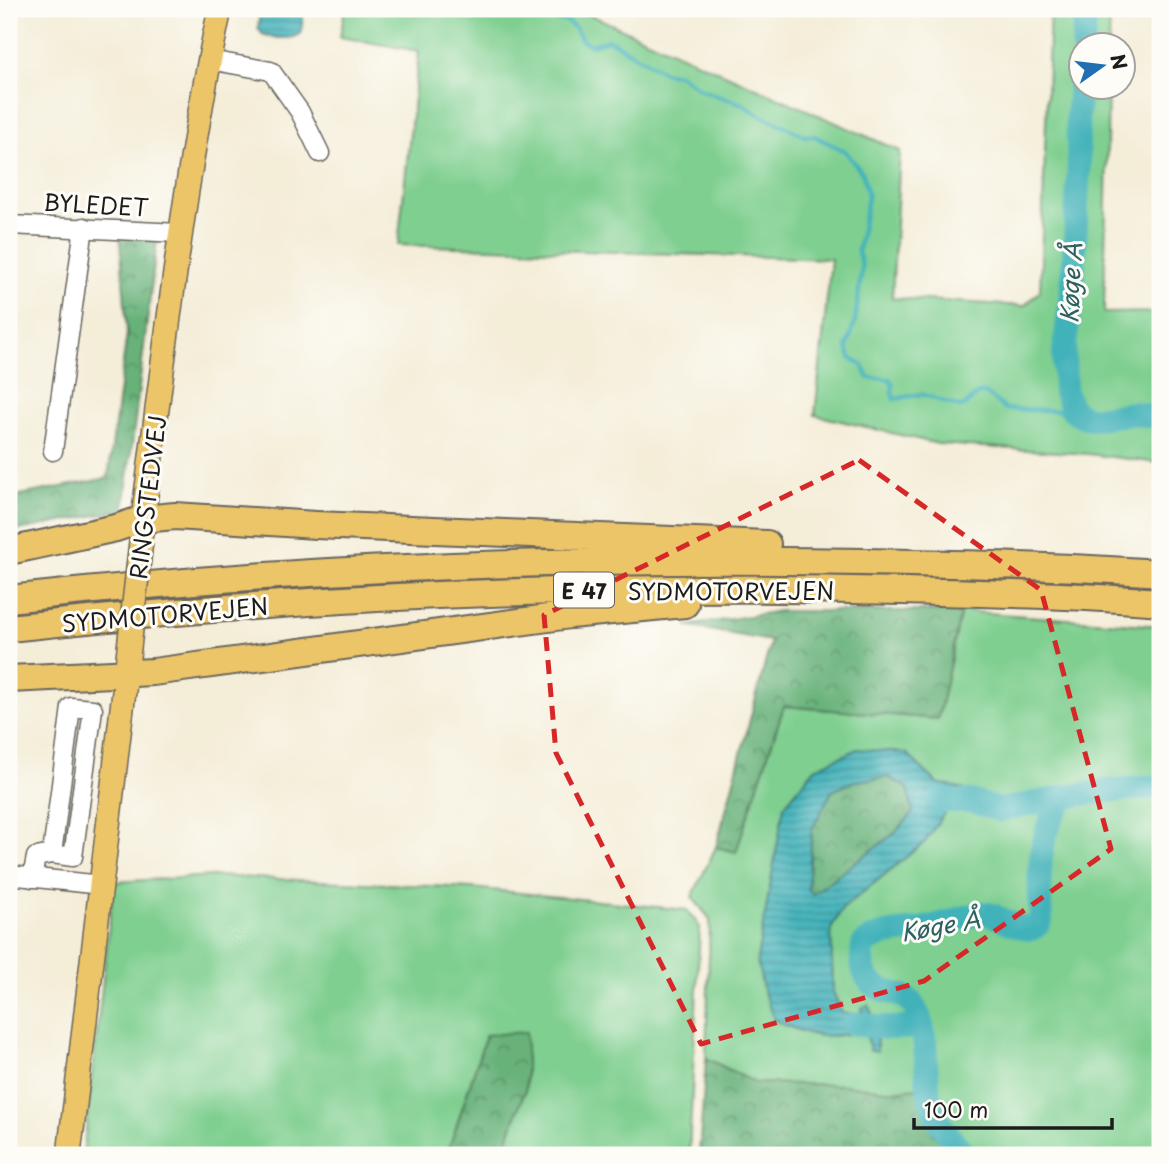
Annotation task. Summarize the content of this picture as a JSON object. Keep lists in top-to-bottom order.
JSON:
{
  "streets": {
    "highway": ["E 47", "SYDMOTORVEJEN"],
    "main road": ["RINGSTEDVEJ"],
    "street": ["BYLEDET"]
  },
  "crossings": [
    ["BYLEDET", "RINGSTEDVEJ"]
  ],
  "water": ["Køge Å"],
  "scale_bar": "100 m",
  "north": "right"
}
